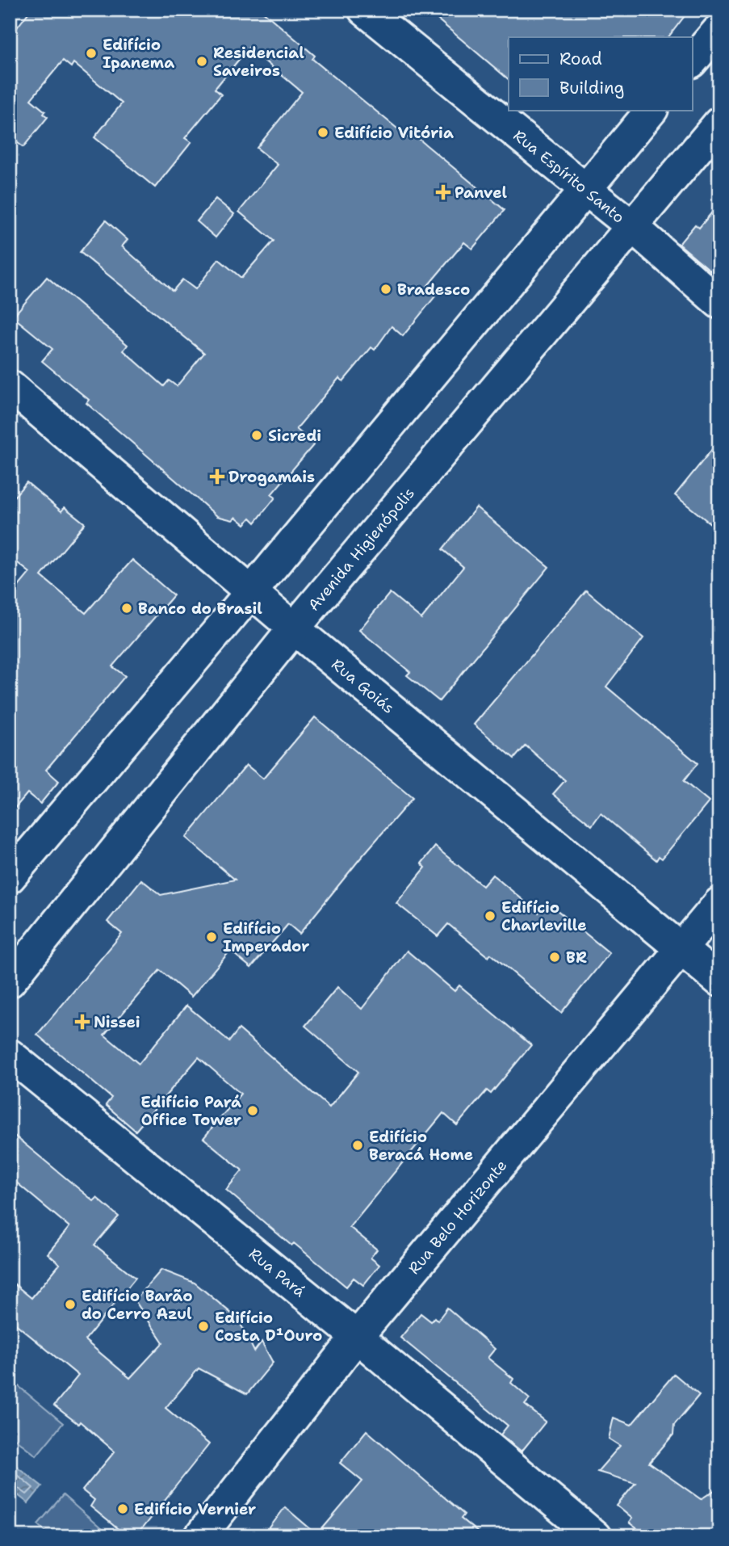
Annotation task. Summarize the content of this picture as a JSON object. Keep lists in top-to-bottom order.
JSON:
{
  "streets": {
    "main road": [
      "Rua Espírito Santo",
      "Avenida Higienópolis",
      "Rua Goiás",
      "Rua Belo Horizonte",
      "Rua Pará"
    ]
  },
  "crossings": [
    ["Rua Espírito Santo", "Avenida Higienópolis"],
    ["Avenida Higienópolis", "Rua Goiás"],
    ["Rua Goiás", "Rua Belo Horizonte"],
    ["Rua Belo Horizonte", "Rua Pará"]
  ],
  "places": {
    "other": [
      "Edifício Ipanema",
      "Residencial Saveiros",
      "Edifício Vitória",
      "Bradesco",
      "Sicredi",
      "Banco do Brasil",
      "Edifício Charleville",
      "Edifício Imperador",
      "BR",
      "Edifício Pará Office Tower",
      "Edifício Beracá Home",
      "Edifício Barão do Cerro Azul",
      "Edifício Costa D¹Ouro",
      "Edifício Vernier"
    ],
    "health": ["Panvel", "Drogamais", "Nissei"]
  },
  "legend": ["Road", "Building"]
}
